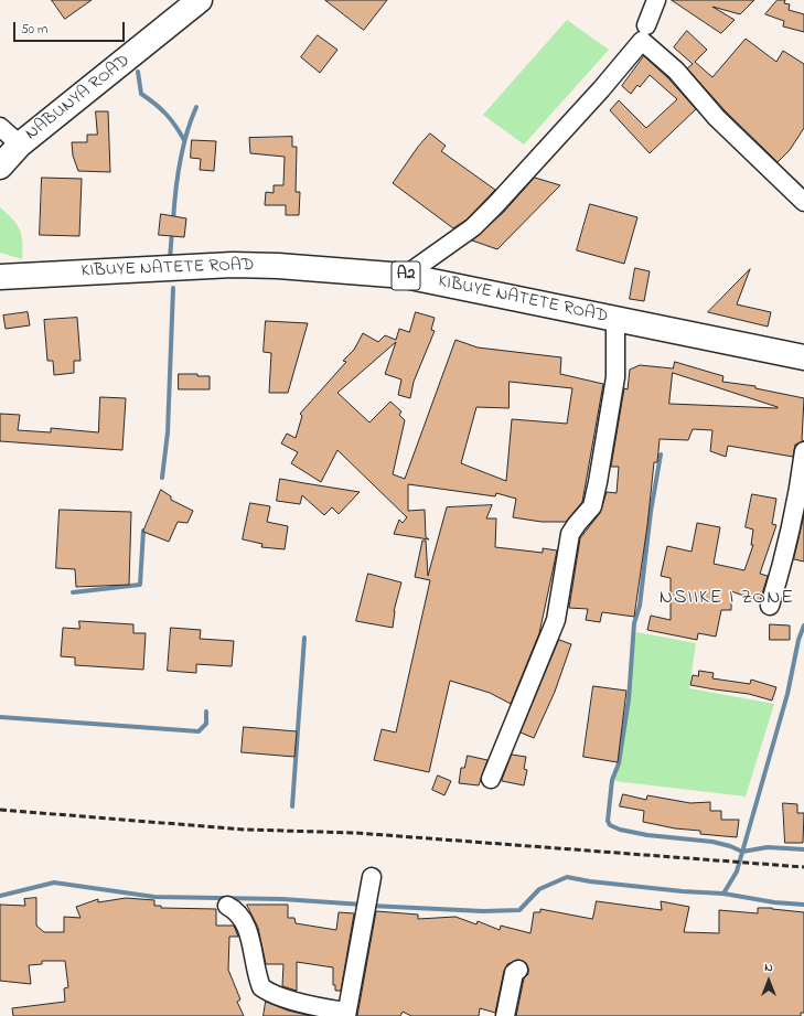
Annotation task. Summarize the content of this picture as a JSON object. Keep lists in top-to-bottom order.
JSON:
{
  "streets": {
    "main road": ["NABUNYA ROAD", "KIBUYE NATETE ROAD", "A2"]
  },
  "districts": ["NSIIKE I ZONE"],
  "scale_bar": "50 m",
  "north": "top"
}
